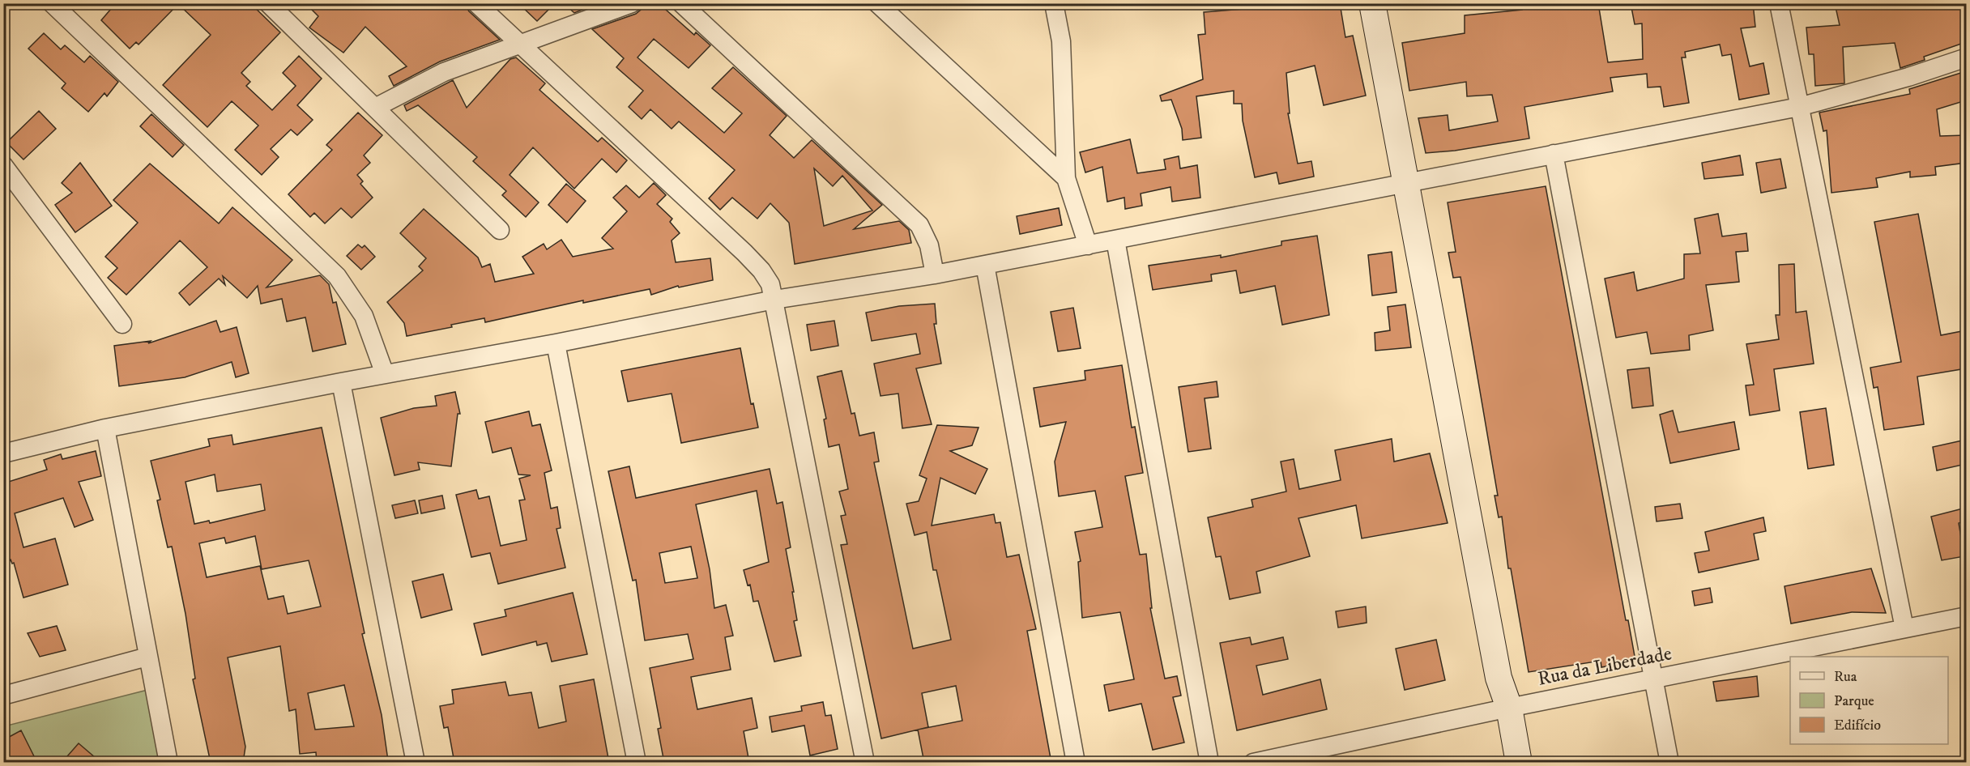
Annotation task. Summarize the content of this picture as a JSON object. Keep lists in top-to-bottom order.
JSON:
{
  "streets": {
    "street": ["Rua da Liberdade"]
  },
  "legend": ["Rua", "Parque", "Edifício"]
}
